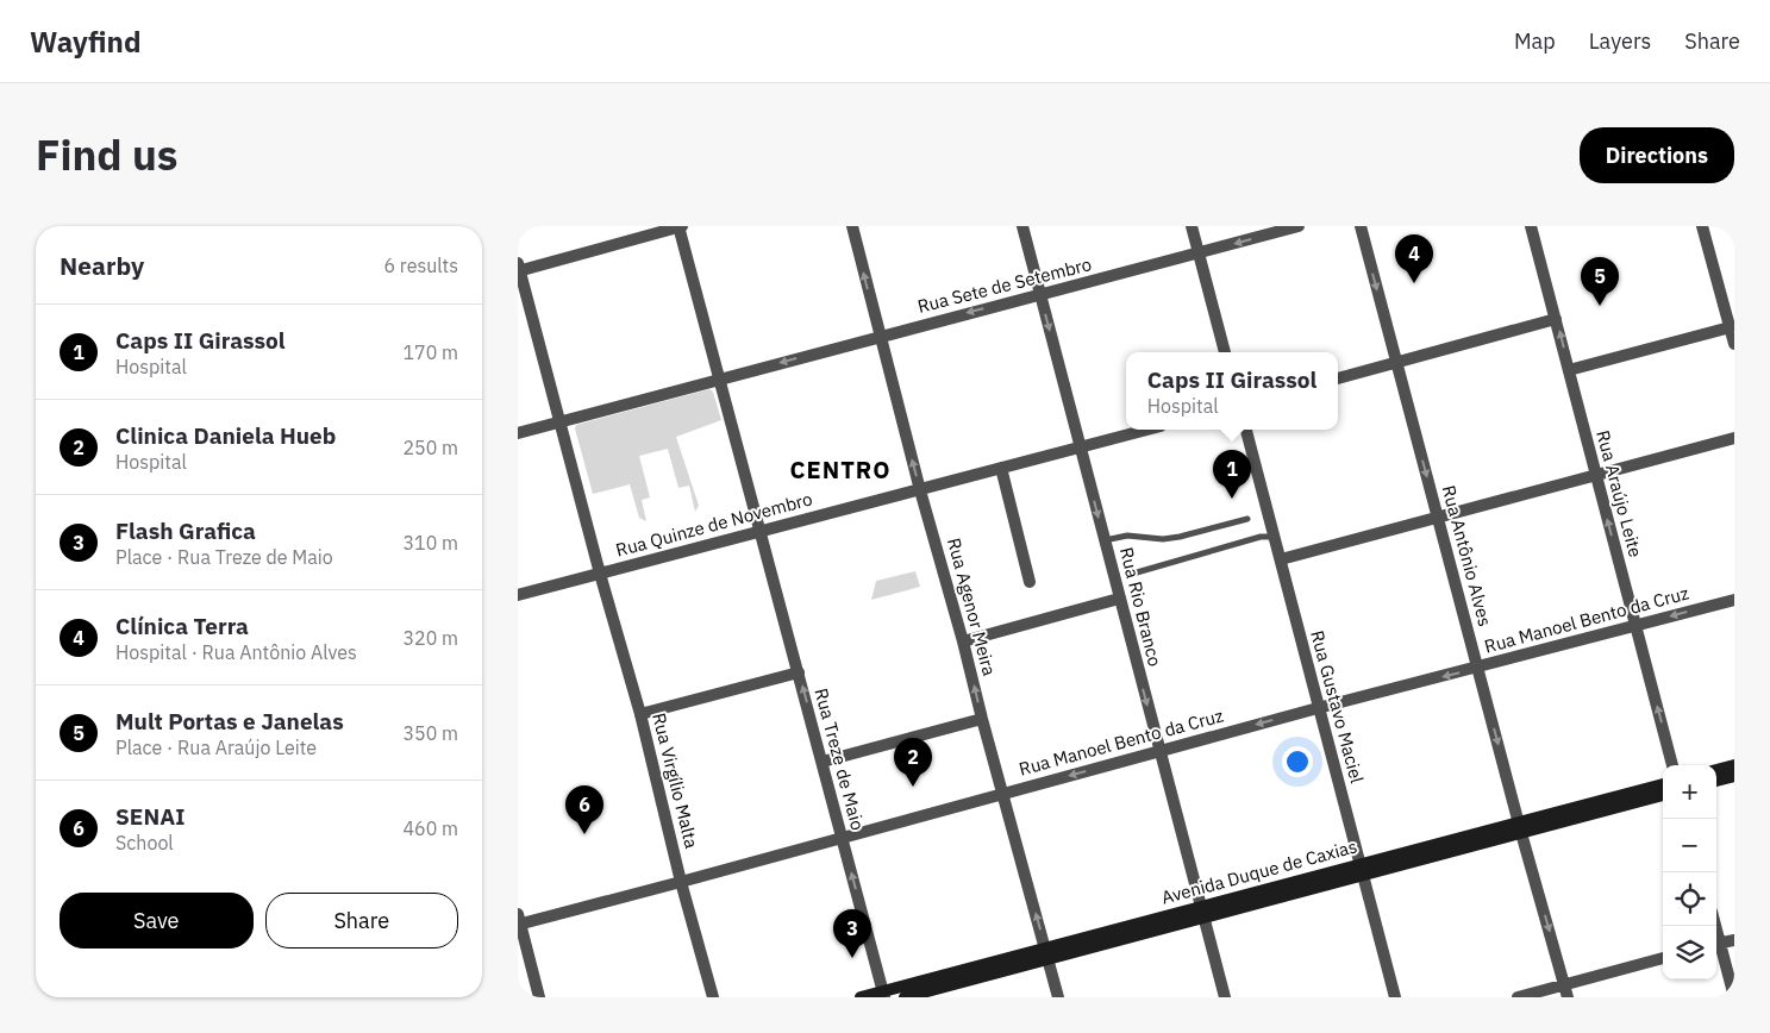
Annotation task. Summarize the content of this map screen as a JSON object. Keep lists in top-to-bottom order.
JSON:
{
  "streets": {
    "main road": ["Avenida Duque de Caxias"],
    "street": [
      "Rua Sete de Setembro",
      "Rua Araújo Leite",
      "Rua Quinze de Novembro",
      "Rua Antônio Alves",
      "Rua Agenor Meira",
      "Rua Rio Branco",
      "Rua Manoel Bento da Cruz",
      "Rua Gustavo Maciel",
      "Rua Treze de Maio",
      "Rua Virgílio Malta"
    ]
  },
  "crossings": [
    ["Rua Sete de Setembro", "Rua Agenor Meira"],
    ["Rua Sete de Setembro", "Rua Rio Branco"],
    ["Rua Sete de Setembro", "Rua Treze de Maio"],
    ["Rua Sete de Setembro", "Rua Virgílio Malta"],
    ["Rua Araújo Leite", "Rua Manoel Bento da Cruz"],
    ["Rua Quinze de Novembro", "Rua Agenor Meira"],
    ["Rua Quinze de Novembro", "Rua Rio Branco"],
    ["Rua Quinze de Novembro", "Rua Treze de Maio"],
    ["Rua Quinze de Novembro", "Rua Virgílio Malta"],
    ["Rua Antônio Alves", "Rua Manoel Bento da Cruz"],
    ["Rua Antônio Alves", "Avenida Duque de Caxias"],
    ["Rua Agenor Meira", "Rua Manoel Bento da Cruz"],
    ["Rua Agenor Meira", "Avenida Duque de Caxias"],
    ["Rua Rio Branco", "Rua Manoel Bento da Cruz"],
    ["Rua Rio Branco", "Avenida Duque de Caxias"],
    ["Rua Manoel Bento da Cruz", "Rua Gustavo Maciel"],
    ["Rua Manoel Bento da Cruz", "Rua Treze de Maio"],
    ["Rua Manoel Bento da Cruz", "Rua Virgílio Malta"],
    ["Rua Gustavo Maciel", "Avenida Duque de Caxias"],
    ["Rua Treze de Maio", "Avenida Duque de Caxias"]
  ],
  "one_way": [
    "Rua Sete de Setembro",
    "Rua Araújo Leite",
    "Rua Antônio Alves",
    "Rua Agenor Meira",
    "Rua Rio Branco",
    "Rua Manoel Bento da Cruz",
    "Rua Treze de Maio"
  ],
  "districts": ["CENTRO"],
  "page": {
    "header": "Wayfind",
    "nav": ["Map", "Layers", "Share"],
    "title": "Find us",
    "buttons": [
      "Directions",
      ["Save", "Share"]
    ],
    "heading": ["Nearby", "6 results"],
    "pins": [
      "4",
      "5",
      "1",
      "2",
      "6",
      "3"
    ],
    "list": [
      {
        "mark": "1",
        "name": "Caps II Girassol",
        "note": "Hospital",
        "value": "170 m"
      },
      {
        "mark": "2",
        "name": "Clinica Daniela Hueb",
        "note": "Hospital",
        "value": "250 m"
      },
      {
        "mark": "3",
        "name": "Flash Grafica",
        "note": "Place · Rua Treze de Maio",
        "value": "310 m"
      },
      {
        "mark": "4",
        "name": "Clínica Terra",
        "note": "Hospital · Rua Antônio Alves",
        "value": "320 m"
      },
      {
        "mark": "5",
        "name": "Mult Portas e Janelas",
        "note": "Place · Rua Araújo Leite",
        "value": "350 m"
      },
      {
        "mark": "6",
        "name": "SENAI",
        "note": "School",
        "value": "460 m"
      }
    ],
    "popup": ["Caps II Girassol", "Hospital"],
    "map_buttons": ["+", "−"]
  }
}
